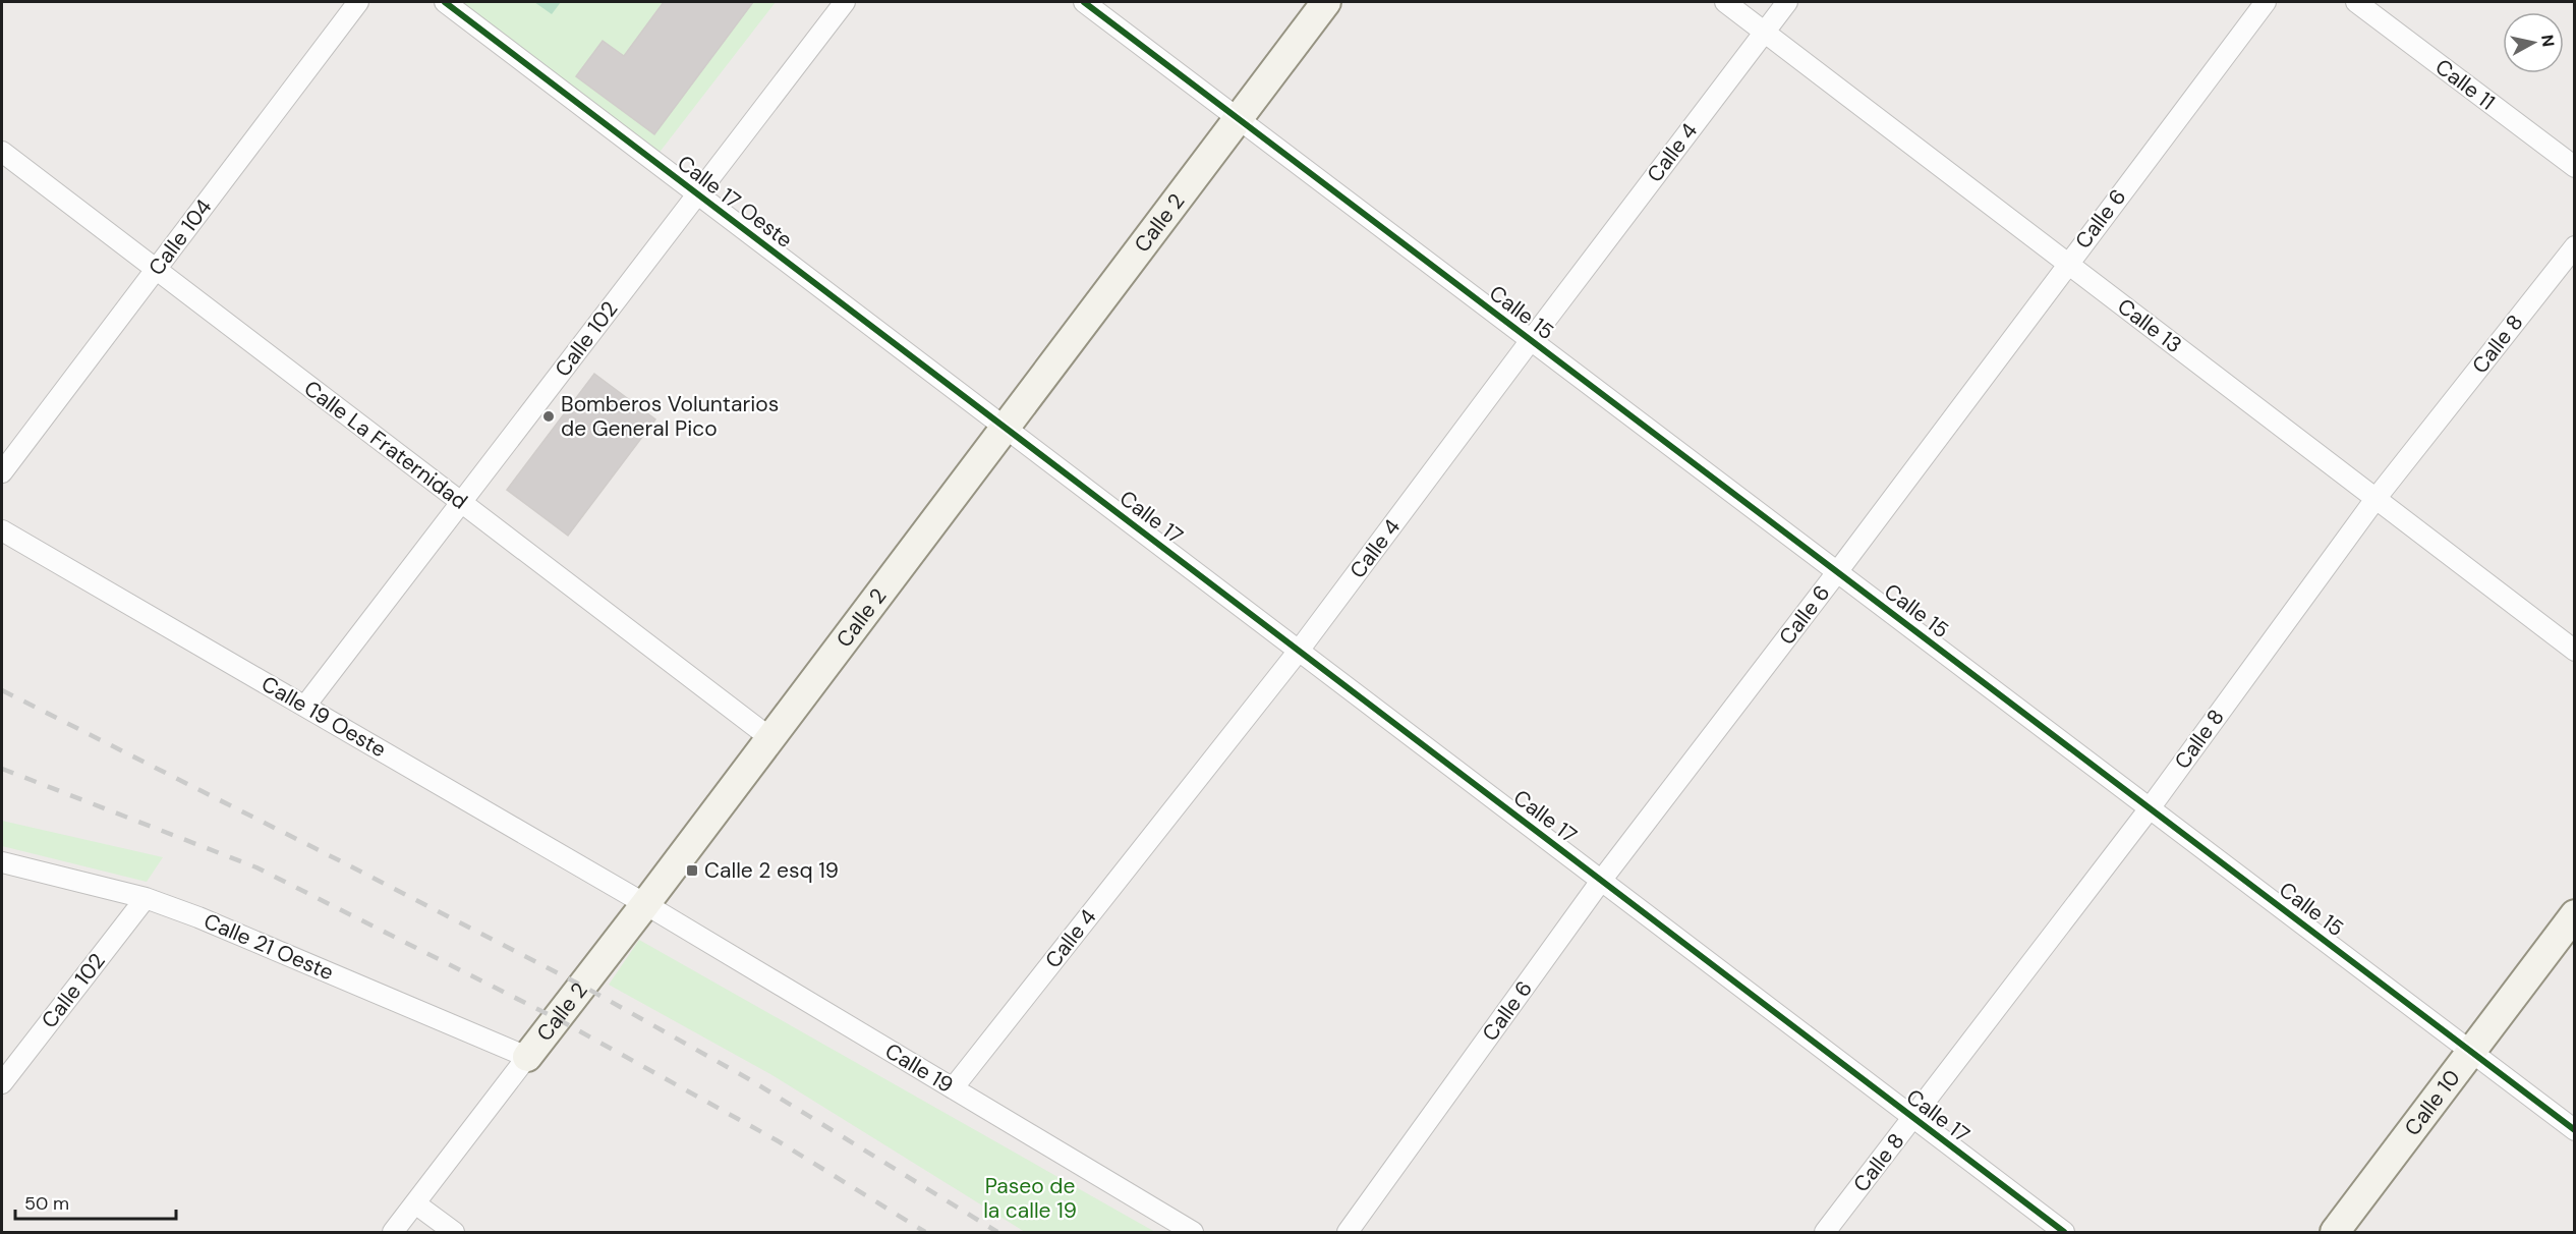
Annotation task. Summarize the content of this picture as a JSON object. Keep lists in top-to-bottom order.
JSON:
{
  "streets": {
    "street": [
      "Calle 11",
      "Calle 4",
      "Calle 17 Oeste",
      "Calle 6",
      "Calle 2",
      "Calle 104",
      "Calle 15",
      "Calle 13",
      "Calle 102",
      "Calle 8",
      "Calle La Fraternidad",
      "Calle 17",
      "Calle 19 Oeste",
      "Calle 21 Oeste",
      "Calle 19",
      "Calle 10"
    ]
  },
  "crossings": [
    ["Calle 4", "Calle 15"],
    ["Calle 4", "Calle 13"],
    ["Calle 4", "Calle 17"],
    ["Calle 4", "Calle 19"],
    ["Calle 17 Oeste", "Calle 2"],
    ["Calle 17 Oeste", "Calle 102"],
    ["Calle 17 Oeste", "Calle 17"],
    ["Calle 6", "Calle 15"],
    ["Calle 6", "Calle 13"],
    ["Calle 6", "Calle 17"],
    ["Calle 2", "Calle 15"],
    ["Calle 2", "Calle La Fraternidad"],
    ["Calle 2", "Calle 17"],
    ["Calle 2", "Calle 19 Oeste"],
    ["Calle 2", "Calle 21 Oeste"],
    ["Calle 2", "Calle 19"],
    ["Calle 104", "Calle La Fraternidad"],
    ["Calle 15", "Calle 8"],
    ["Calle 15", "Calle 10"],
    ["Calle 13", "Calle 8"],
    ["Calle 102", "Calle La Fraternidad"],
    ["Calle 102", "Calle 19 Oeste"],
    ["Calle 102", "Calle 21 Oeste"],
    ["Calle 8", "Calle 17"],
    ["Calle 19 Oeste", "Calle 19"]
  ],
  "parks": ["Paseo de la calle 19"],
  "places": {
    "other": ["Bomberos Voluntarios de General Pico"],
    "transit": ["Calle 2 esq 19"]
  },
  "scale_bar": "50 m",
  "north": "right"
}
